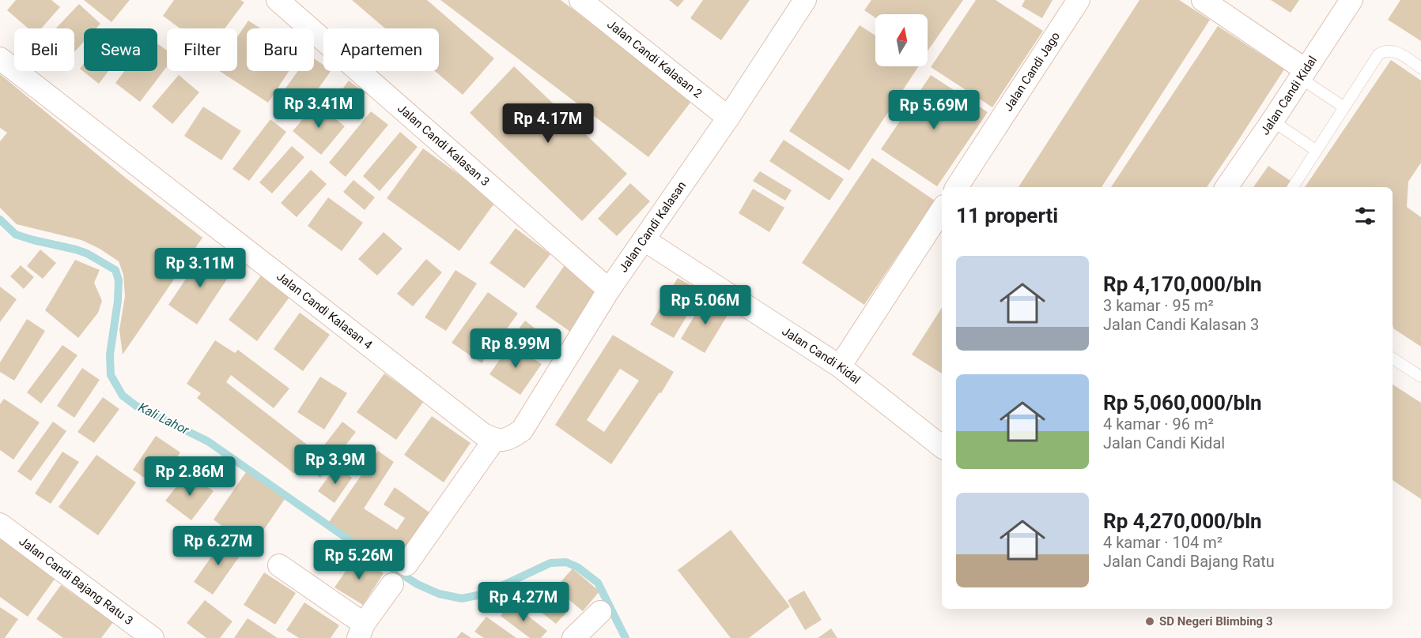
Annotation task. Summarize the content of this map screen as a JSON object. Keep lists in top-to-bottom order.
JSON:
{
  "streets": {
    "street": [
      "Jalan Candi Kalasan 2",
      "Jalan Candi Jago",
      "Jalan Candi Kidal",
      "Jalan Candi Kalasan 3",
      "Jalan Candi Kalasan",
      "Jalan Candi Kalasan 4",
      "Jalan Candi Bajang Ratu 3"
    ]
  },
  "crossings": [
    ["Jalan Candi Kalasan 2", "Jalan Candi Kalasan"],
    ["Jalan Candi Kidal", "Jalan Candi Kalasan"],
    ["Jalan Candi Kalasan 3", "Jalan Candi Kalasan"],
    ["Jalan Candi Kalasan", "Jalan Candi Kalasan 4"]
  ],
  "water": ["Kali Lahor"],
  "places": ["SD Negeri Blimbing 3"],
  "north": "top",
  "page": {
    "chip": [
      "Beli",
      "Sewa",
      "Filter",
      "Baru",
      "Apartemen"
    ],
    "price": [
      "Rp 3.41M",
      "Rp 5.69M",
      "Rp 4.17M",
      "Rp 3.11M",
      "Rp 5.06M",
      "Rp 8.99M",
      "Rp 3.9M",
      "Rp 2.86M",
      "Rp 6.27M",
      "Rp 5.26M",
      "Rp 4.27M"
    ],
    "heading": "11 properti",
    "list": [
      {
        "name": "Rp 4,170,000/bln",
        "note": "3 kamar · 95 m² · Jalan Candi Kalasan 3"
      },
      {
        "name": "Rp 5,060,000/bln",
        "note": "4 kamar · 96 m² · Jalan Candi Kidal"
      },
      {
        "name": "Rp 4,270,000/bln",
        "note": "4 kamar · 104 m² · Jalan Candi Bajang Ratu"
      }
    ]
  }
}
